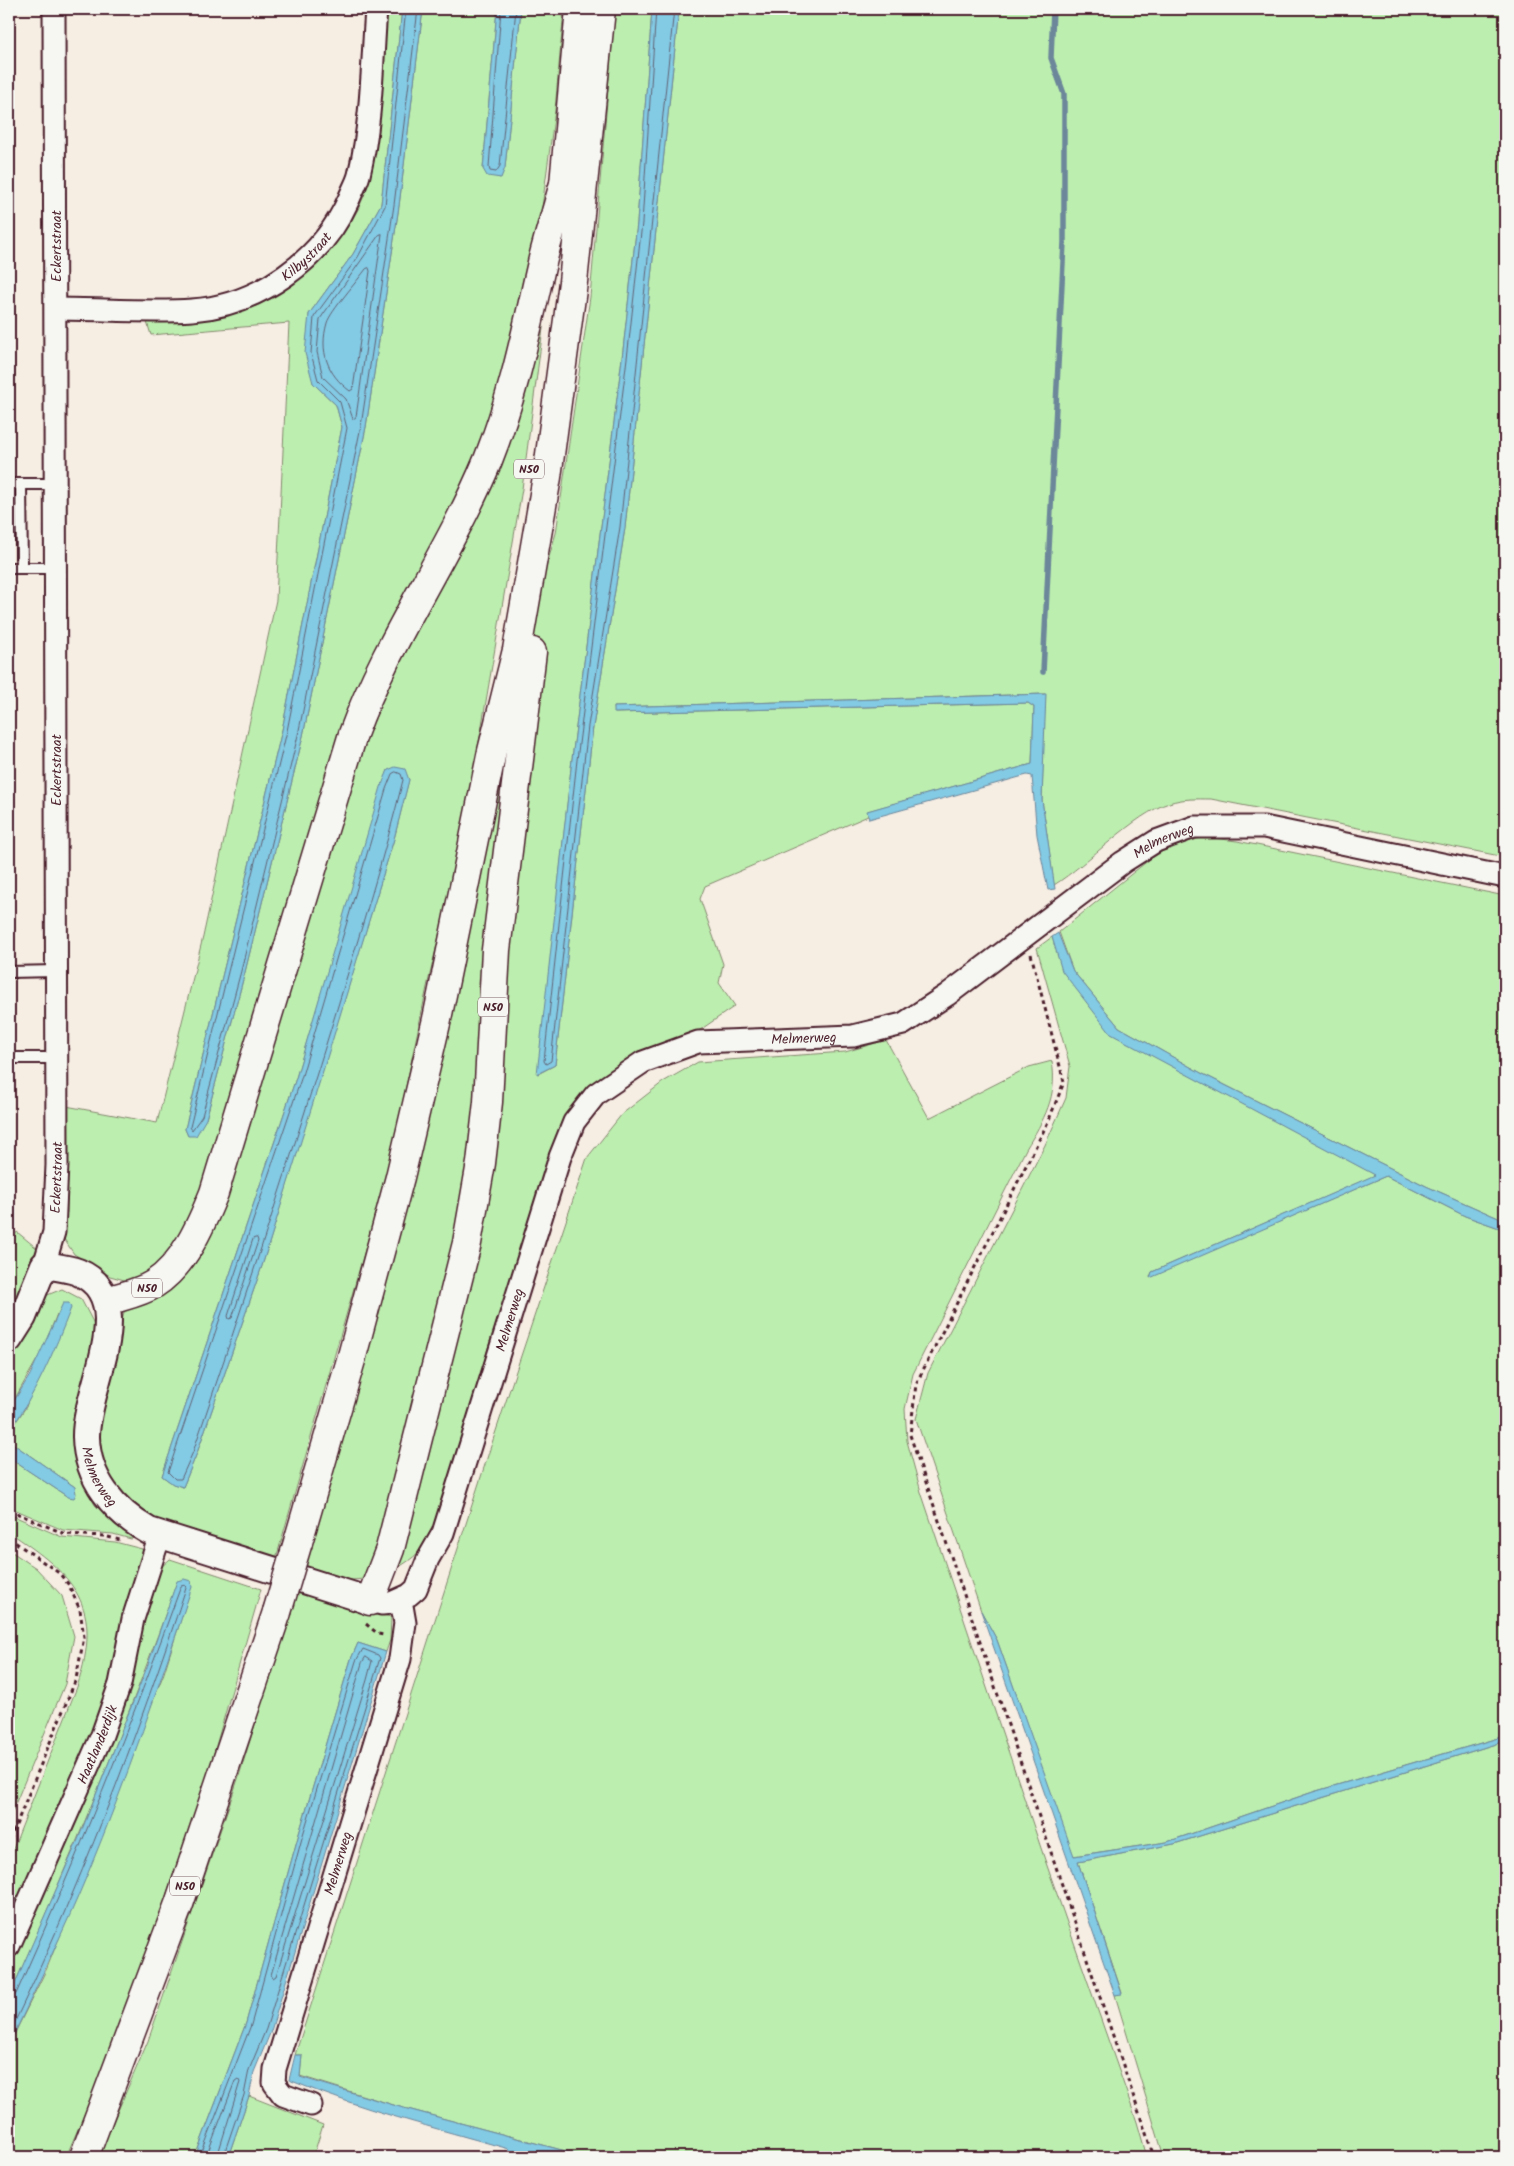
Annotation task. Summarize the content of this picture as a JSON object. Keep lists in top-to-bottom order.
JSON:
{
  "streets": {
    "highway": ["N50"],
    "street": [
      "Eckertstraat",
      "Kilbystraat",
      "Melmerweg",
      "Haatlanderdijk"
    ]
  },
  "crossings": [
    ["Eckertstraat", "Kilbystraat"],
    ["N50", "Melmerweg"],
    ["Melmerweg", "Haatlanderdijk"]
  ]
}
